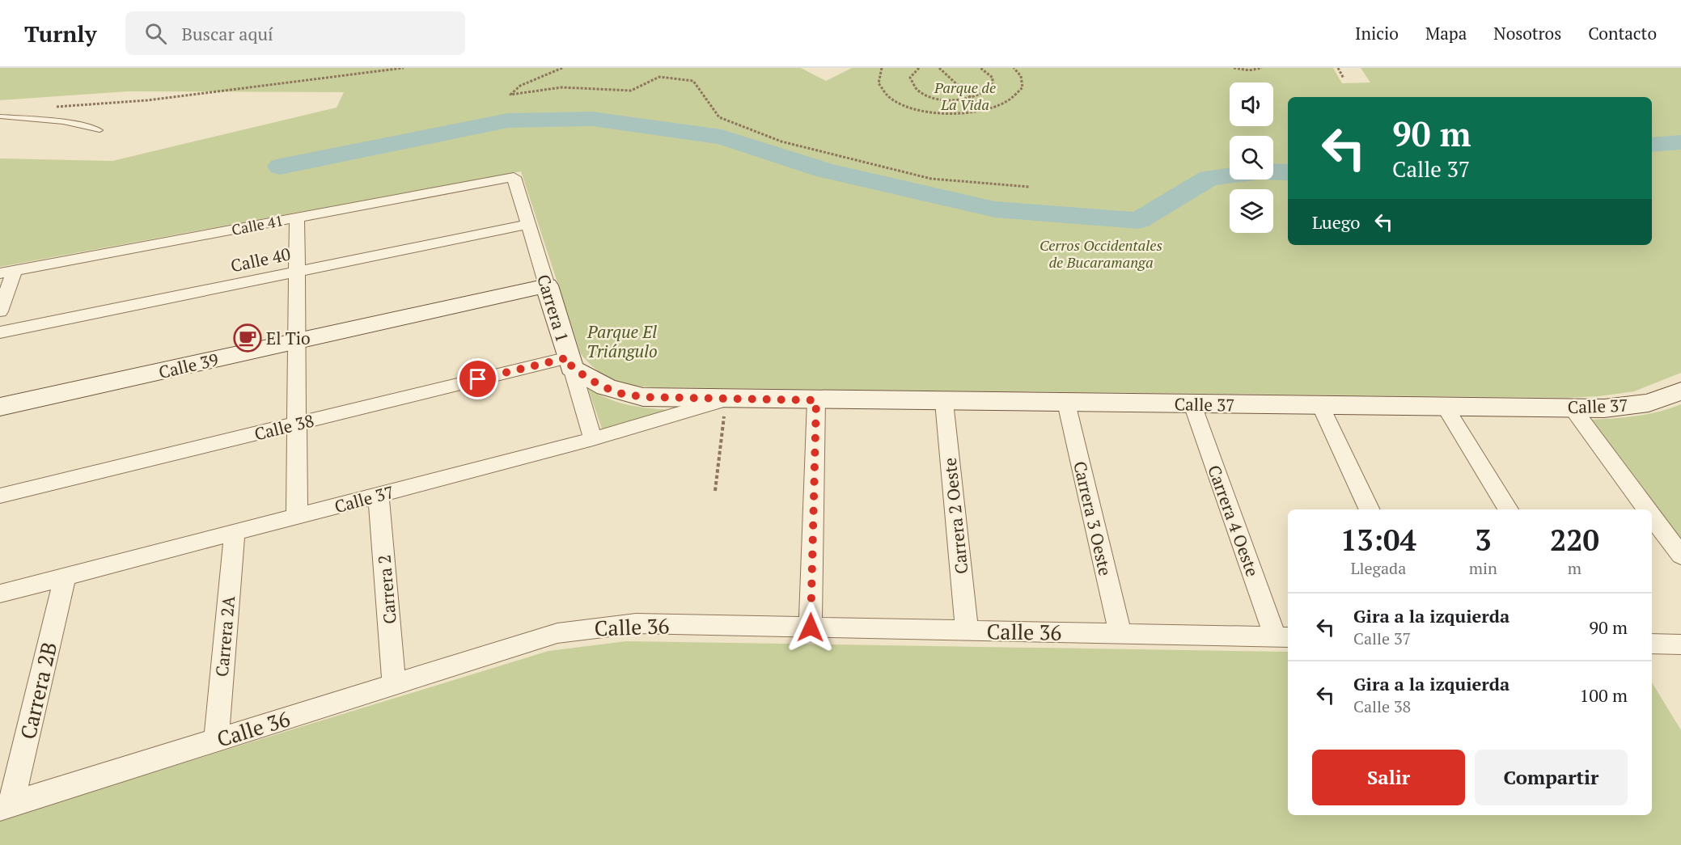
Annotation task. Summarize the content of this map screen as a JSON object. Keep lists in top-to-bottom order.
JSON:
{
  "streets": {
    "street": [
      "Calle 41",
      "Calle 40",
      "Carrera 1",
      "Calle 39",
      "Calle 37",
      "Calle 38",
      "Carrera 2 Oeste",
      "Carrera 3 Oeste",
      "Carrera 4 Oeste",
      "Carrera 2",
      "Calle 36",
      "Carrera 2A",
      "Carrera 2B"
    ]
  },
  "crossings": [
    ["Calle 41", "Carrera 1"],
    ["Calle 40", "Carrera 1"],
    ["Carrera 1", "Calle 39"],
    ["Carrera 1", "Calle 37"],
    ["Carrera 1", "Calle 38"],
    ["Calle 37", "Calle 38"],
    ["Calle 37", "Carrera 2 Oeste"],
    ["Calle 37", "Carrera 3 Oeste"],
    ["Calle 37", "Carrera 4 Oeste"],
    ["Calle 37", "Carrera 2"],
    ["Calle 37", "Carrera 2A"],
    ["Calle 37", "Carrera 2B"],
    ["Carrera 2 Oeste", "Calle 36"],
    ["Carrera 3 Oeste", "Calle 36"],
    ["Carrera 4 Oeste", "Calle 36"],
    ["Carrera 2", "Calle 36"],
    ["Calle 36", "Carrera 2A"],
    ["Calle 36", "Carrera 2B"]
  ],
  "parks": ["Parque de La Vida", "Cerros Occidentales de Bucaramanga", "Parque El Triángulo"],
  "places": {
    "cafe": ["El Tio"]
  },
  "page": {
    "header": "Turnly",
    "search": "Buscar aquí",
    "nav": [
      "Inicio",
      "Mapa",
      "Nosotros",
      "Contacto"
    ],
    "turn": ["90 m", "Calle 37"],
    "then": "Luego",
    "eta": [
      "13:04",
      "Llegada",
      "3",
      "min",
      "220",
      "m"
    ],
    "list": [
      {
        "name": "Gira a la izquierda",
        "note": "Calle 37",
        "value": "90 m"
      },
      {
        "name": "Gira a la izquierda",
        "note": "Calle 38",
        "value": "100 m"
      }
    ],
    "buttons": ["Salir", "Compartir"]
  }
}
